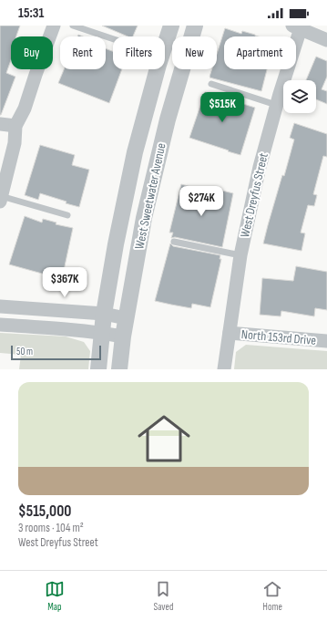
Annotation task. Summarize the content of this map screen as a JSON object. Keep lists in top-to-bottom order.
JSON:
{
  "streets": {
    "street": ["West Dreyfus Street", "West Sweetwater Avenue", "North 153rd Drive"]
  },
  "crossings": [
    ["West Dreyfus Street", "North 153rd Drive"]
  ],
  "scale_bar": "50 m",
  "page": {
    "status": "15:31",
    "chip": [
      "Buy",
      "Rent",
      "Filters",
      "New",
      "Apartment"
    ],
    "price": ["$515K", "$274K", "$367K"],
    "scale": "50 m",
    "list": [
      {
        "name": "$515,000",
        "note": "3 rooms · 104 m² · West Dreyfus Street"
      }
    ],
    "tabs": ["Map", "Saved", "Home"]
  }
}
